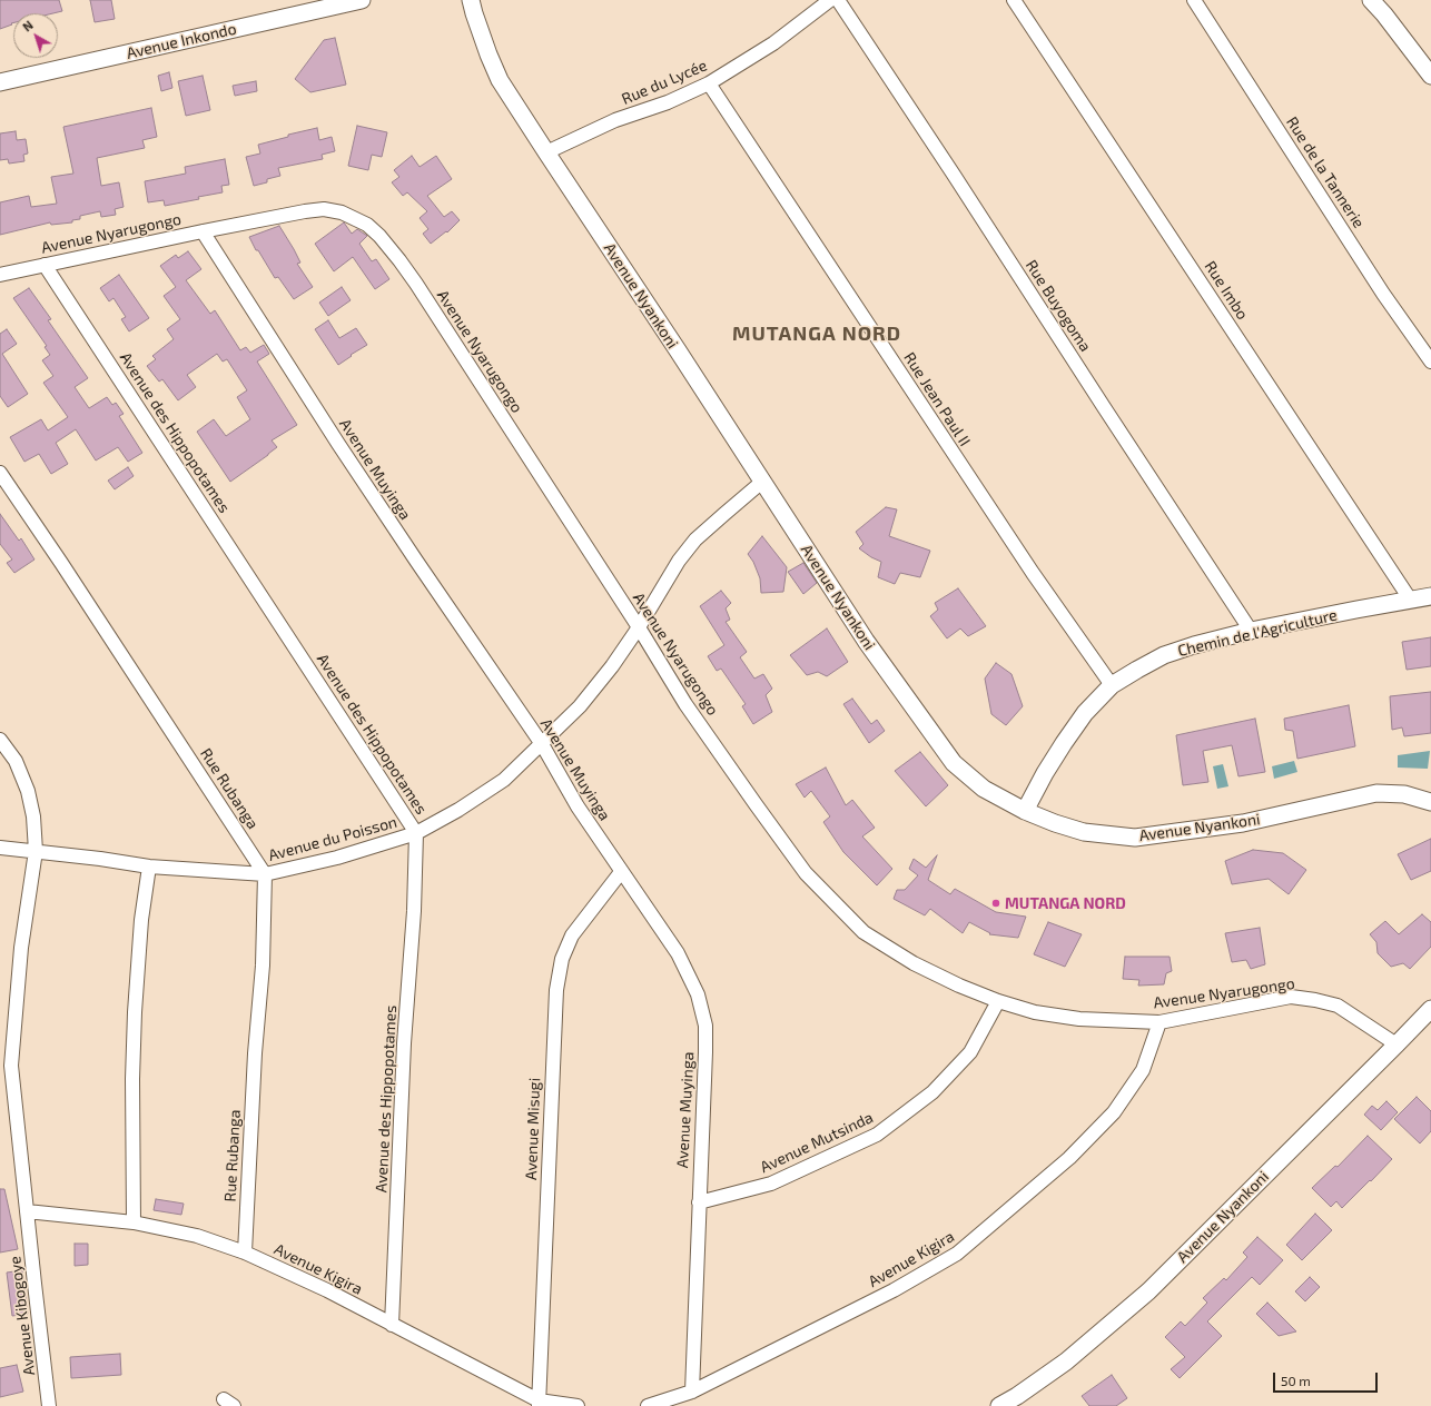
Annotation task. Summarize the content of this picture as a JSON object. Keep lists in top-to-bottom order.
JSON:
{
  "streets": {
    "street": [
      "Avenue Inkondo",
      "Rue du Lycée",
      "Rue de la Tannerie",
      "Avenue Nyarugongo",
      "Rue Imbo",
      "Avenue Nyankoni",
      "Rue Buyogoma",
      "Rue Jean Paul II",
      "Avenue des Hippopotames",
      "Avenue Muyinga",
      "Chemin de l'Agriculture",
      "Rue Rubanga",
      "Avenue du Poisson",
      "Avenue Misugi",
      "Avenue Mutsinda",
      "Avenue Kigira",
      "Avenue Kibogoye"
    ]
  },
  "crossings": [
    ["Rue du Lycée", "Avenue Nyankoni"],
    ["Rue du Lycée", "Rue Jean Paul II"],
    ["Avenue Nyarugongo", "Avenue Nyankoni"],
    ["Avenue Nyarugongo", "Avenue des Hippopotames"],
    ["Avenue Nyarugongo", "Avenue Muyinga"],
    ["Avenue Nyarugongo", "Avenue du Poisson"],
    ["Avenue Nyarugongo", "Avenue Mutsinda"],
    ["Avenue Nyarugongo", "Avenue Kigira"],
    ["Rue Imbo", "Chemin de l'Agriculture"],
    ["Avenue Nyankoni", "Chemin de l'Agriculture"],
    ["Avenue Nyankoni", "Avenue du Poisson"],
    ["Rue Buyogoma", "Chemin de l'Agriculture"],
    ["Rue Jean Paul II", "Chemin de l'Agriculture"],
    ["Avenue des Hippopotames", "Avenue du Poisson"],
    ["Avenue des Hippopotames", "Avenue Kigira"],
    ["Avenue Muyinga", "Avenue du Poisson"],
    ["Avenue Muyinga", "Avenue Misugi"],
    ["Avenue Muyinga", "Avenue Mutsinda"],
    ["Avenue Muyinga", "Avenue Kigira"],
    ["Rue Rubanga", "Avenue du Poisson"],
    ["Rue Rubanga", "Avenue Kigira"],
    ["Avenue du Poisson", "Avenue Kibogoye"],
    ["Avenue Misugi", "Avenue Kigira"],
    ["Avenue Kigira", "Avenue Kibogoye"]
  ],
  "districts": ["MUTANGA NORD"],
  "places": ["MUTANGA NORD"],
  "scale_bar": "50 m",
  "north": "top left"
}
